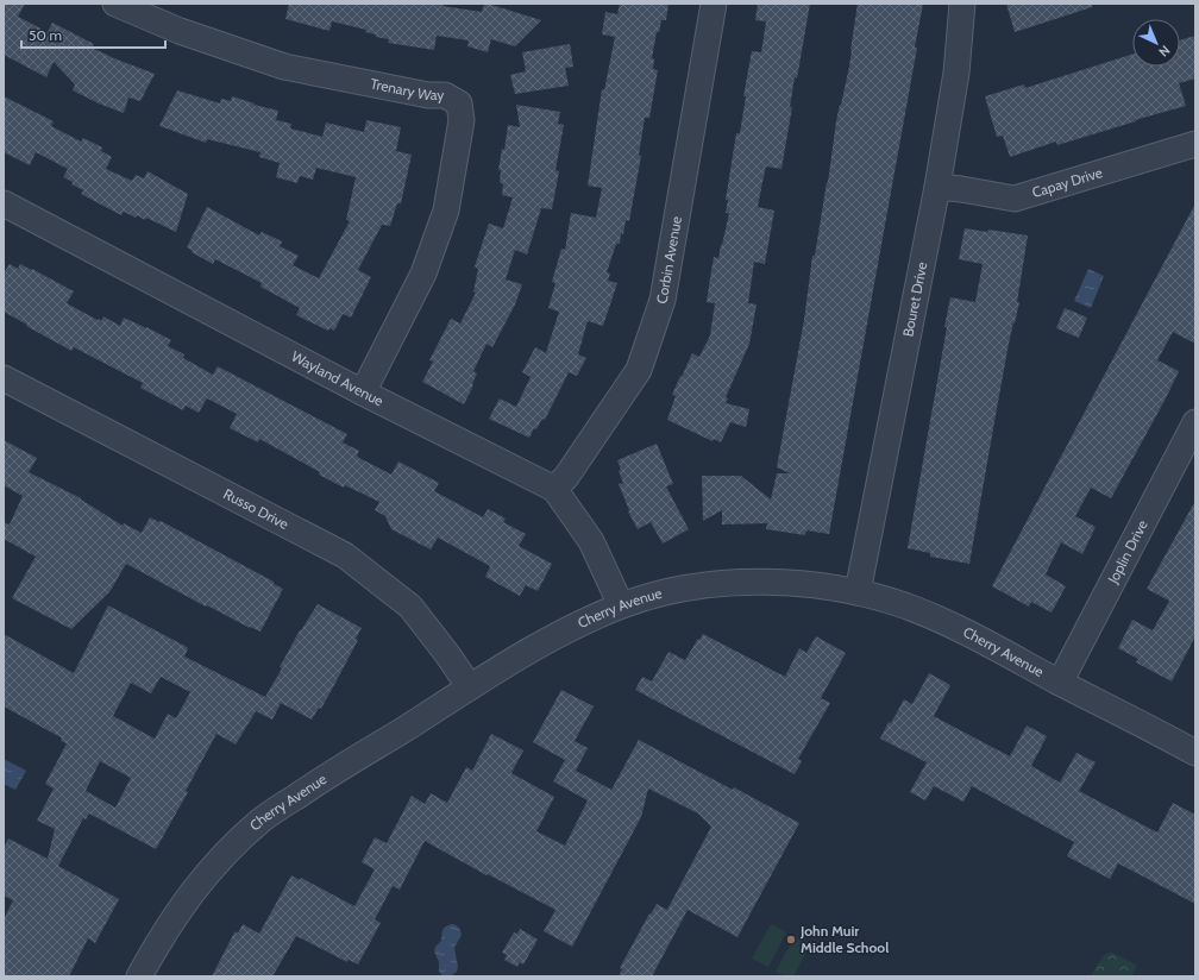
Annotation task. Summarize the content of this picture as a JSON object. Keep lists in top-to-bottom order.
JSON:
{
  "streets": {
    "street": [
      "Trenary Way",
      "Capay Drive",
      "Corbin Avenue",
      "Bouret Drive",
      "Wayland Avenue",
      "Russo Drive",
      "Joplin Drive",
      "Cherry Avenue"
    ]
  },
  "crossings": [
    ["Trenary Way", "Wayland Avenue"],
    ["Capay Drive", "Bouret Drive"],
    ["Corbin Avenue", "Wayland Avenue"],
    ["Bouret Drive", "Cherry Avenue"],
    ["Wayland Avenue", "Cherry Avenue"],
    ["Russo Drive", "Cherry Avenue"],
    ["Joplin Drive", "Cherry Avenue"]
  ],
  "places": ["John Muir Middle School"],
  "scale_bar": "50 m",
  "north": "bottom right"
}
